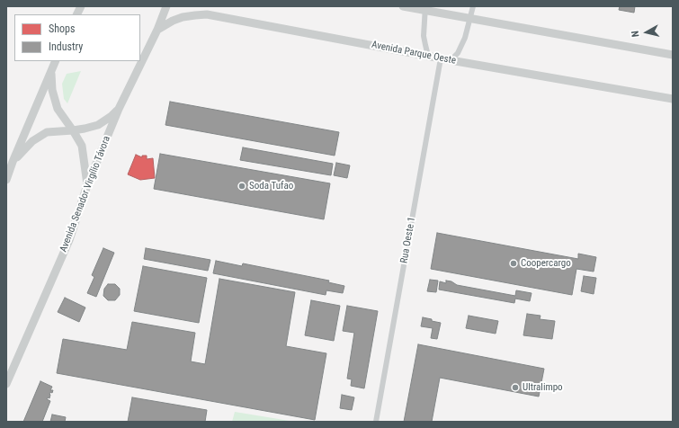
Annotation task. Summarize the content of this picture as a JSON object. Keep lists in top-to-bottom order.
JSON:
{
  "streets": {
    "street": ["Avenida Parque Oeste", "Avenida Senador Virgílio Távora", "Rua Oeste 1"]
  },
  "crossings": [
    ["Avenida Parque Oeste", "Avenida Senador Virgílio Távora"],
    ["Avenida Parque Oeste", "Rua Oeste 1"]
  ],
  "places": ["Soda Tufao", "Coopercargo", "Ultralimpo"],
  "legend": ["Shops", "Industry"],
  "north": "left"
}
